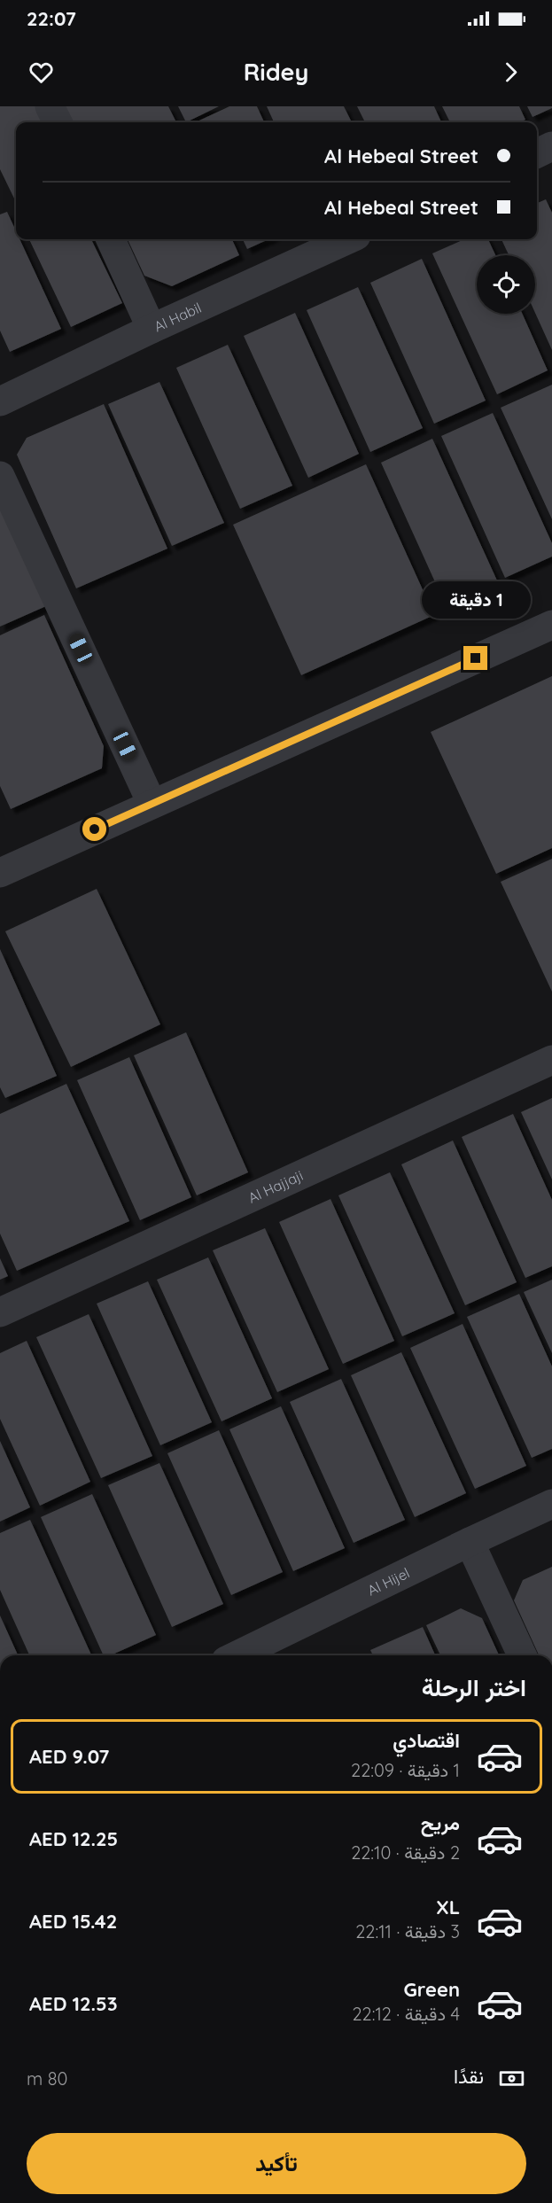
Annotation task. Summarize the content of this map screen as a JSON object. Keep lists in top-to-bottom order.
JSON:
{
  "streets": {
    "street": ["Al Habil", "Al Hajjaji", "Al Hijel"]
  },
  "page": {
    "status": "22:07",
    "header": "Ridey",
    "banner": ["Al Hebeal Street", "Al Hebeal Street"],
    "bubble": "1 دقيقة",
    "heading": "اختر الرحلة",
    "list": [
      {
        "name": "اقتصادي",
        "note": "1 دقيقة · 22:09",
        "value": "AED 9.07"
      },
      {
        "name": "مريح",
        "note": "2 دقيقة · 22:10",
        "value": "AED 12.25"
      },
      {
        "name": "XL",
        "note": "3 دقيقة · 22:11",
        "value": "AED 15.42"
      },
      {
        "name": "Green",
        "note": "4 دقيقة · 22:12",
        "value": "AED 12.53"
      }
    ],
    "pay": ["نقدًا", "80 m"],
    "buttons": "تأكيد"
  }
}
